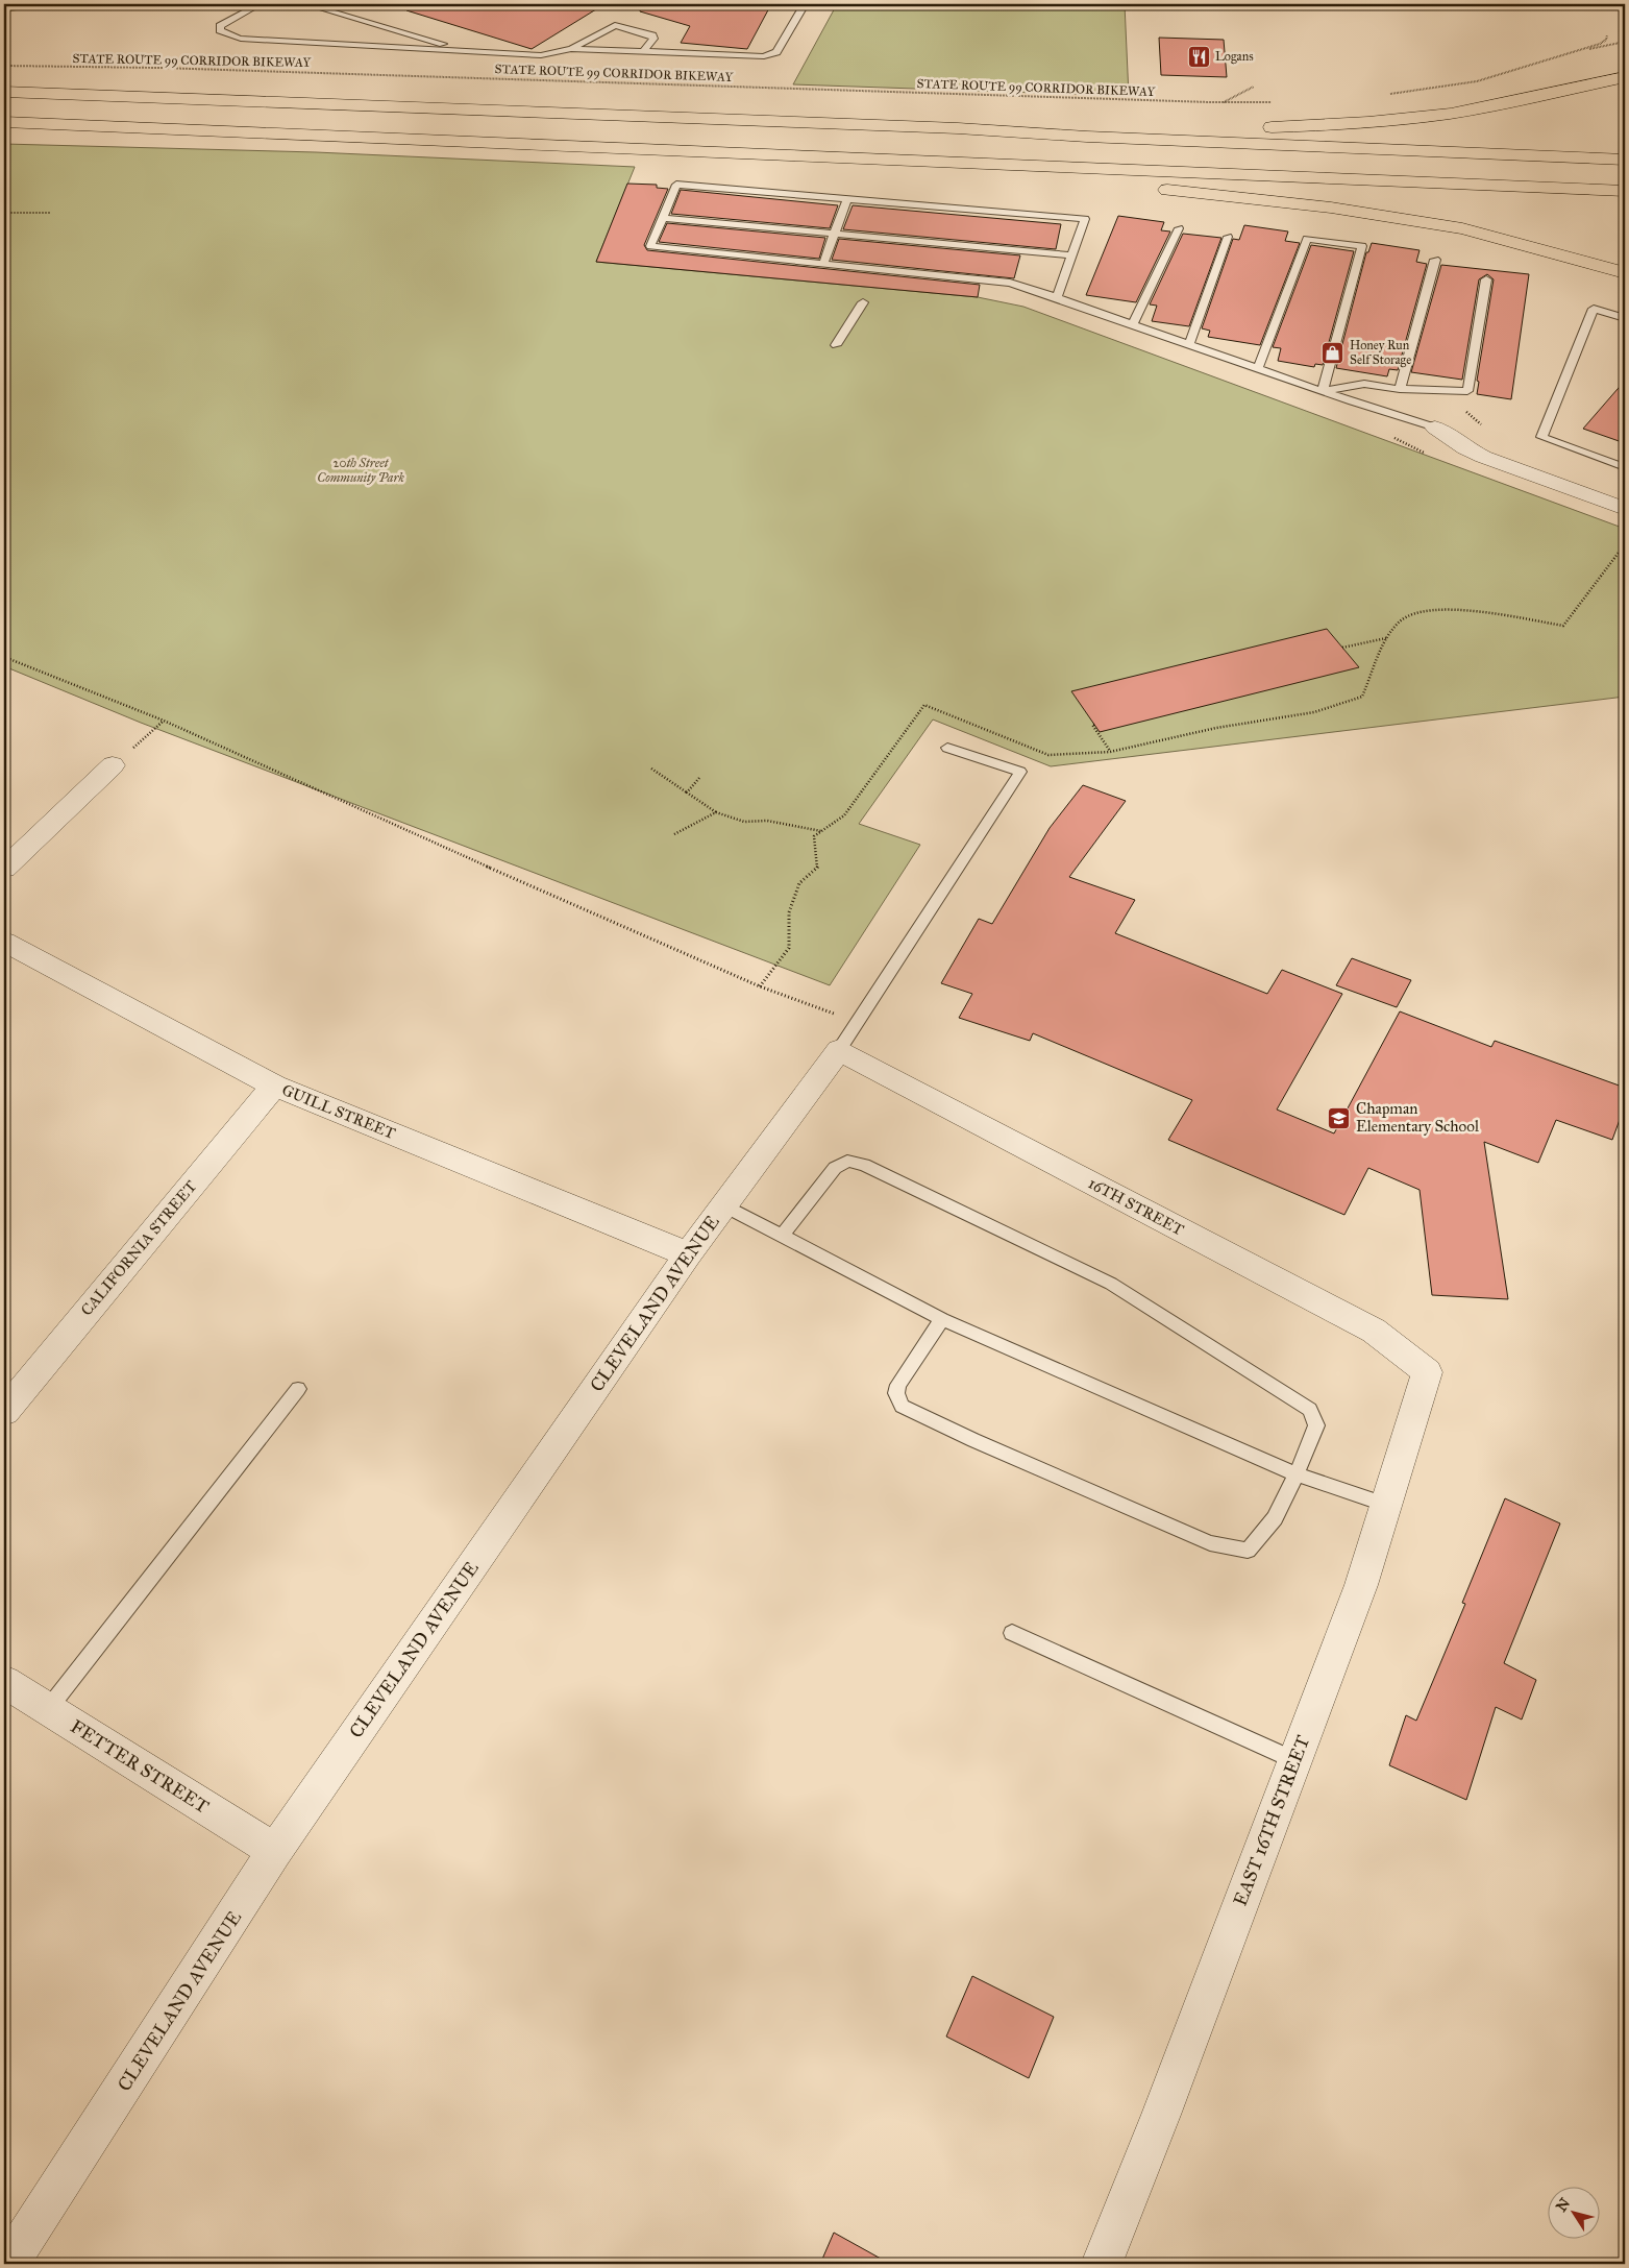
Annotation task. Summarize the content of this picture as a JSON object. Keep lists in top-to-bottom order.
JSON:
{
  "streets": {
    "street": [
      "GUILL STREET",
      "16TH STREET",
      "CALIFORNIA STREET",
      "CLEVELAND AVENUE",
      "FETTER STREET",
      "EAST 16TH STREET"
    ],
    "path": ["STATE ROUTE 99 CORRIDOR BIKEWAY"]
  },
  "crossings": [
    ["GUILL STREET", "CALIFORNIA STREET"],
    ["GUILL STREET", "CLEVELAND AVENUE"],
    ["16TH STREET", "CLEVELAND AVENUE"],
    ["16TH STREET", "EAST 16TH STREET"],
    ["CLEVELAND AVENUE", "FETTER STREET"]
  ],
  "parks": ["20th Street Community Park"],
  "places": {
    "restaurant": ["Logans"],
    "shop": ["Honey Run Self Storage"],
    "school or university": ["Chapman Elementary School"]
  },
  "north": "top left"
}
